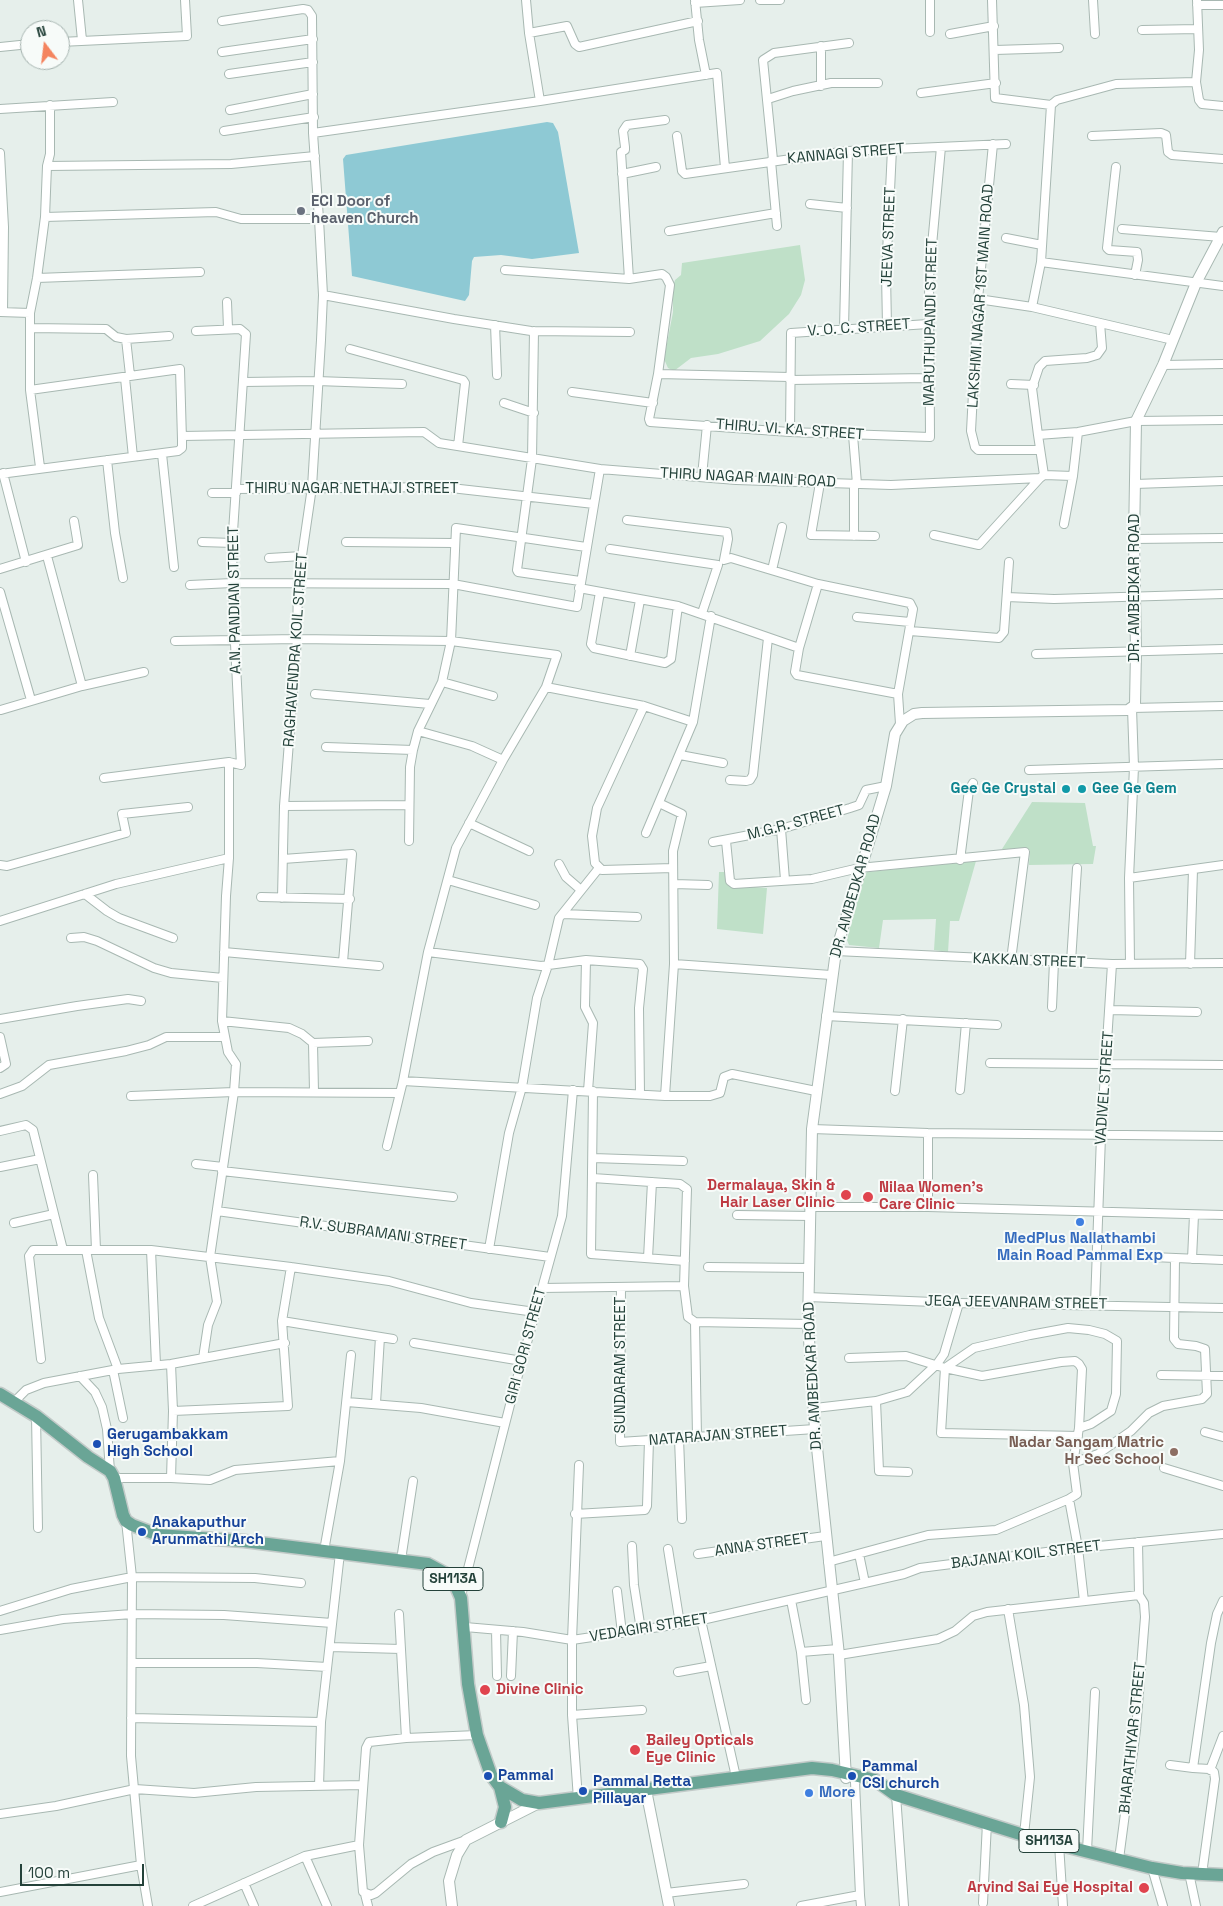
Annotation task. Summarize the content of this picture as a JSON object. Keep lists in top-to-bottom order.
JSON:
{
  "streets": {
    "main road": ["SH113A"],
    "street": [
      "KANNAGI STREET",
      "JEEVA STREET",
      "LAKSHMI NAGAR 1ST MAIN ROAD",
      "MARUTHUPANDI STREET",
      "V. O. C. STREET",
      "THIRU. VI. KA. STREET",
      "THIRU NAGAR MAIN ROAD",
      "THIRU NAGAR NETHAJI STREET",
      "DR. AMBEDKAR ROAD",
      "A.N. PANDIAN STREET",
      "RAGHAVENDRA KOIL STREET",
      "M.G.R. STREET",
      "KAKKAN STREET",
      "VADIVEL STREET",
      "R.V. SUBRAMANI STREET",
      "JEGA JEEVANRAM STREET",
      "GIRI GORI STREET",
      "SUNDARAM STREET",
      "NATARAJAN STREET",
      "ANNA STREET",
      "BAJANAI KOIL STREET",
      "VEDAGIRI STREET",
      "BHARATHIYAR STREET"
    ]
  },
  "crossings": [
    ["KANNAGI STREET", "JEEVA STREET"],
    ["KANNAGI STREET", "LAKSHMI NAGAR 1ST MAIN ROAD"],
    ["KANNAGI STREET", "MARUTHUPANDI STREET"],
    ["JEEVA STREET", "V. O. C. STREET"],
    ["MARUTHUPANDI STREET", "V. O. C. STREET"],
    ["MARUTHUPANDI STREET", "THIRU. VI. KA. STREET"],
    ["THIRU NAGAR MAIN ROAD", "A.N. PANDIAN STREET"],
    ["THIRU NAGAR MAIN ROAD", "RAGHAVENDRA KOIL STREET"],
    ["THIRU NAGAR NETHAJI STREET", "A.N. PANDIAN STREET"],
    ["THIRU NAGAR NETHAJI STREET", "RAGHAVENDRA KOIL STREET"],
    ["DR. AMBEDKAR ROAD", "M.G.R. STREET"],
    ["DR. AMBEDKAR ROAD", "KAKKAN STREET"],
    ["DR. AMBEDKAR ROAD", "JEGA JEEVANRAM STREET"],
    ["DR. AMBEDKAR ROAD", "NATARAJAN STREET"],
    ["DR. AMBEDKAR ROAD", "ANNA STREET"],
    ["DR. AMBEDKAR ROAD", "BAJANAI KOIL STREET"],
    ["DR. AMBEDKAR ROAD", "SH113A"],
    ["DR. AMBEDKAR ROAD", "VEDAGIRI STREET"],
    ["M.G.R. STREET", "KAKKAN STREET"],
    ["KAKKAN STREET", "VADIVEL STREET"],
    ["VADIVEL STREET", "JEGA JEEVANRAM STREET"],
    ["R.V. SUBRAMANI STREET", "GIRI GORI STREET"],
    ["GIRI GORI STREET", "SH113A"],
    ["SUNDARAM STREET", "NATARAJAN STREET"],
    ["BAJANAI KOIL STREET", "VEDAGIRI STREET"],
    ["SH113A", "VEDAGIRI STREET"],
    ["SH113A", "BHARATHIYAR STREET"]
  ],
  "places": [
    "ECI Door of heaven Church",
    "Gee Ge Crystal",
    "Gee Ge Gem",
    "Dermalaya, Skin & Hair Laser Clinic",
    "Nilaa Women's Care Clinic",
    "MedPlus Nallathambi Main Road Pammal Exp",
    "Gerugambakkam High School",
    "Nadar Sangam Matric Hr Sec School",
    "Anakaputhur Arunmathi Arch",
    "Divine Clinic",
    "Bailey Opticals Eye Clinic",
    "Pammal",
    "Pammal CSI church",
    "Pammal Retta Pillayar",
    "More",
    "Arvind Sai Eye Hospital"
  ],
  "scale_bar": "100 m",
  "north": "top"
}
